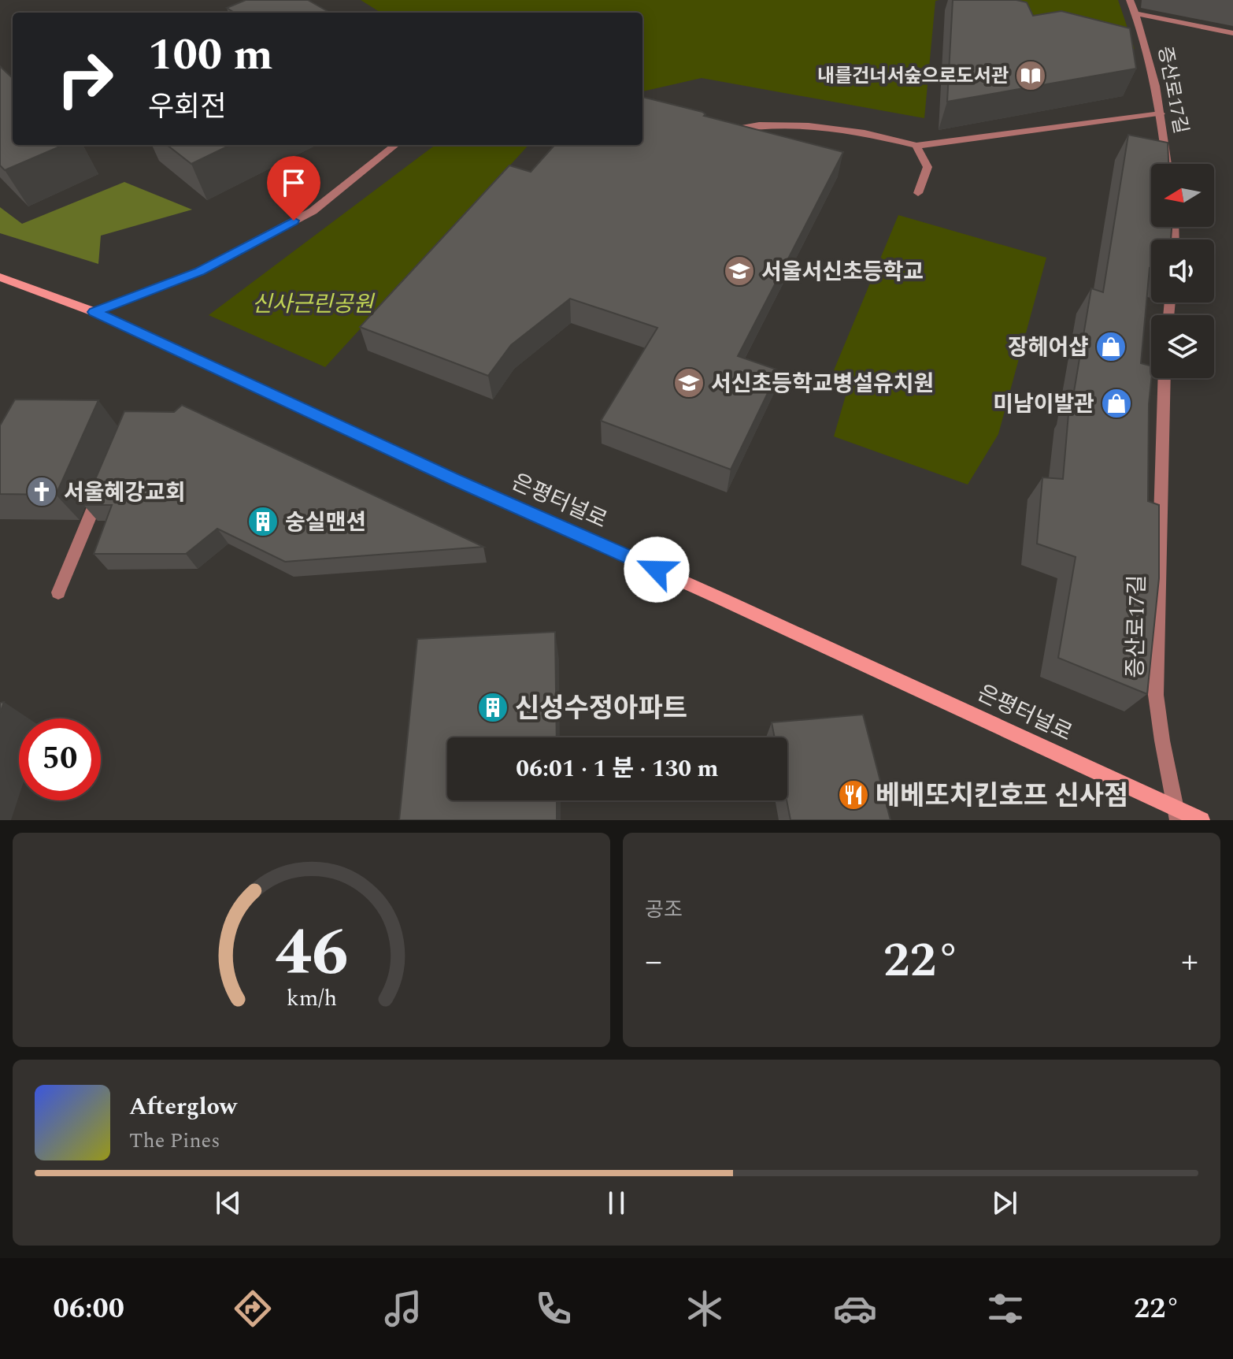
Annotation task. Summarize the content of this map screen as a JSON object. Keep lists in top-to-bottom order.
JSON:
{
  "streets": {
    "main road": ["은평터널로"],
    "street": ["증산로17길"]
  },
  "crossings": [
    ["증산로17길", "은평터널로"]
  ],
  "parks": ["신사근린공원"],
  "places": {
    "library": ["내를건너서숲으로도서관"],
    "school or university": ["서울서신초등학교", "서신초등학교병설유치원"],
    "shop": ["장헤어샵", "미남이발관"],
    "church": ["서울혜강교회"],
    "building": ["숭실맨션", "신성수정아파트"],
    "restaurant": ["베베또치킨호프 신사점"]
  },
  "north": "left",
  "page": {
    "turn": ["100 m", "우회전"],
    "limit": "50",
    "trip": "06:01 · 1 분 · 130 m",
    "tile": "공조",
    "heat": ["−", "22°", "+"],
    "song": ["Afterglow", "The Pines"],
    "tabs": ["06:00", "22°"],
    "gauge": ["46", "km/h"]
  }
}
